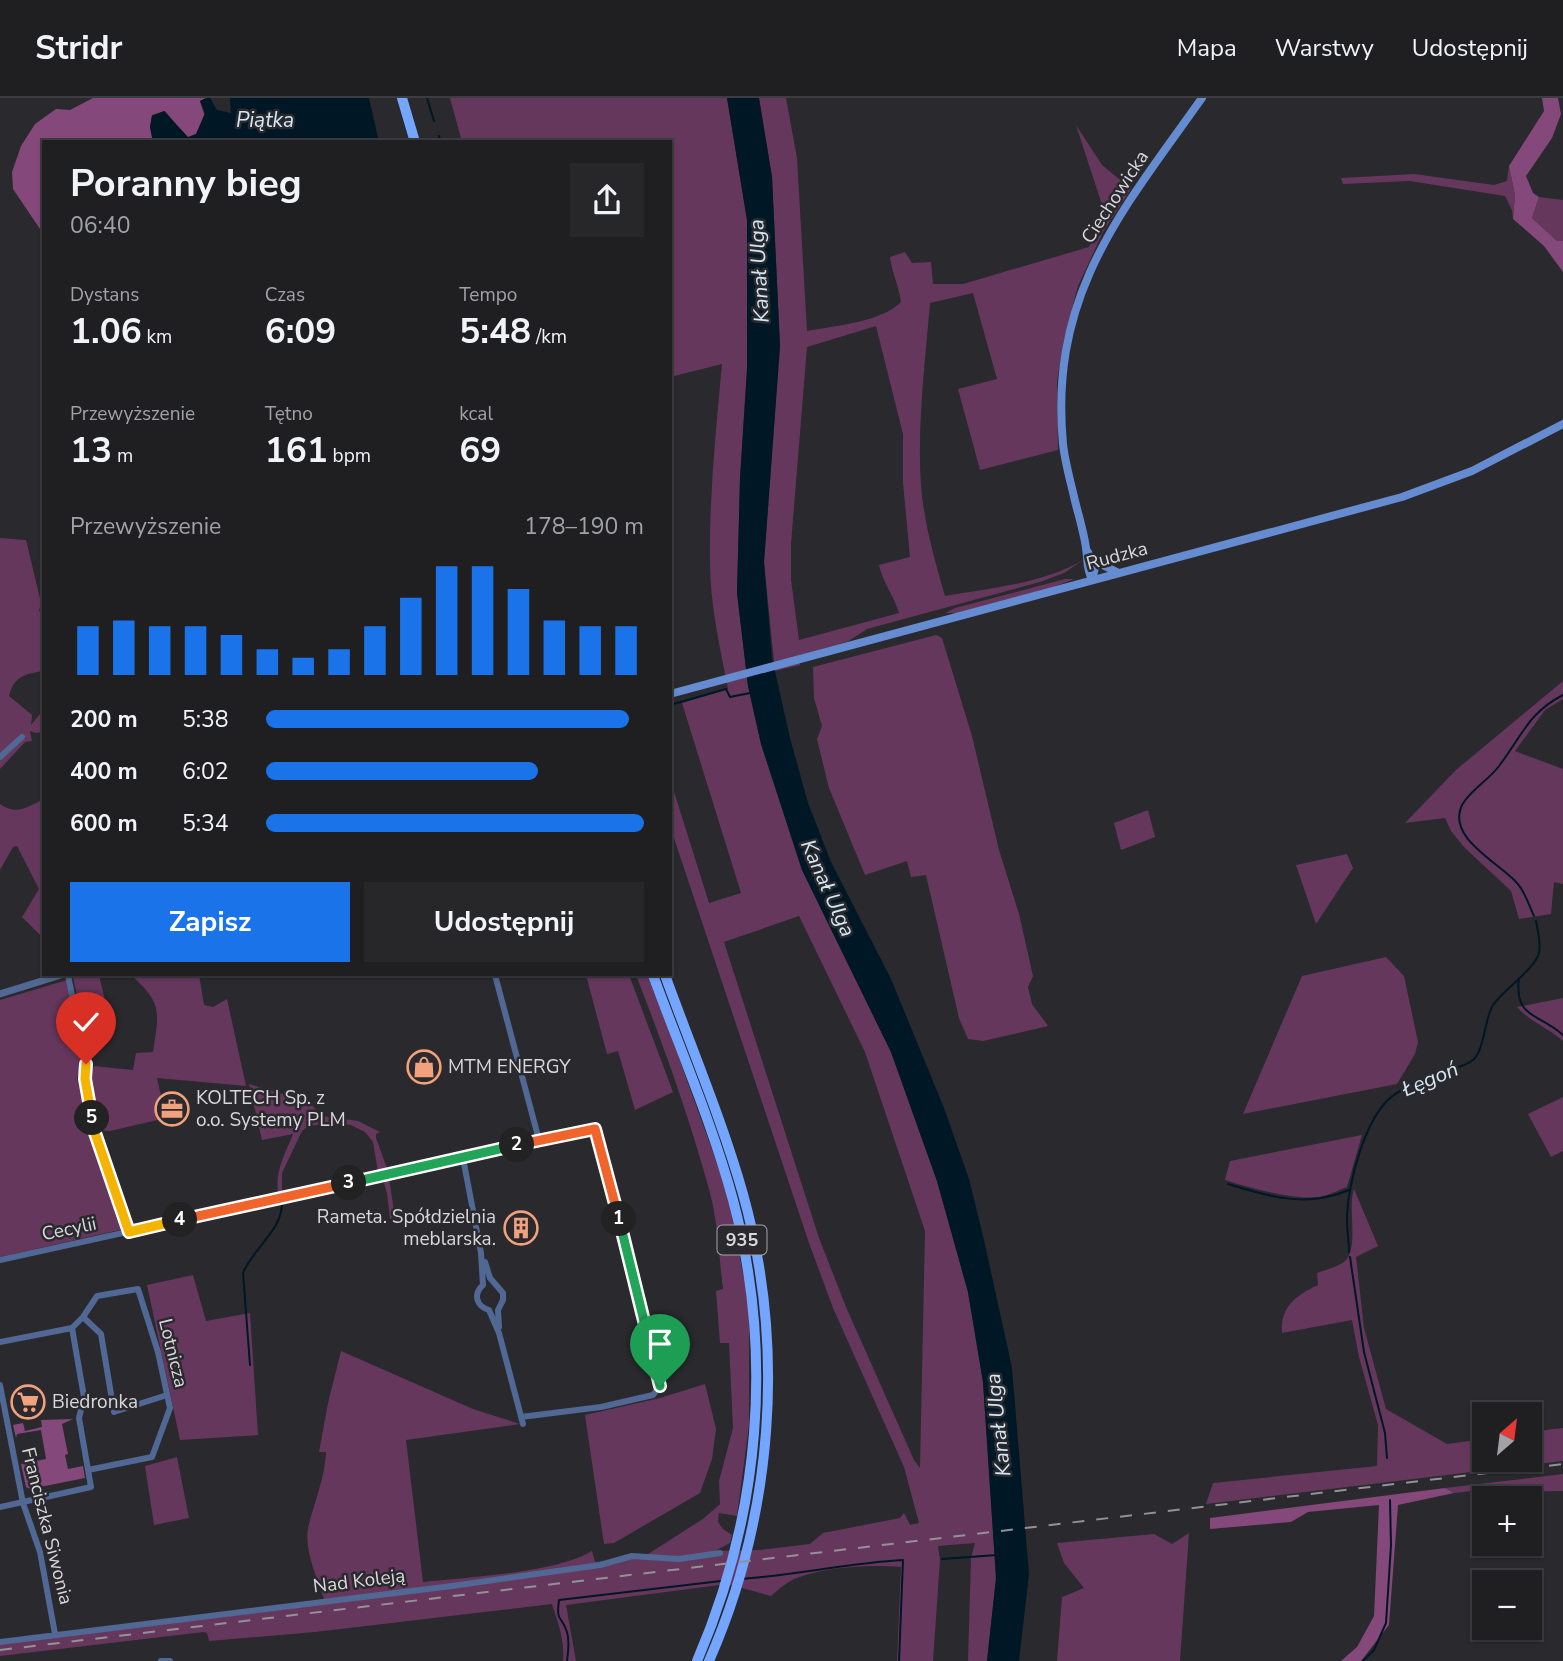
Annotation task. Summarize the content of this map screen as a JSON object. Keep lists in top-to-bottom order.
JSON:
{
  "streets": {
    "main road": ["Ciechowicka", "Rudzka", "935"],
    "street": [
      "Cecylii",
      "Lotnicza",
      "Franciszka Siwonia",
      "Nad Koleją"
    ]
  },
  "crossings": [
    ["Franciszka Siwonia", "Nad Koleją"]
  ],
  "water": ["Piątka", "Kanał Ulga", "Łęgoń"],
  "places": {
    "shop": ["MTM ENERGY"],
    "office": ["KOLTECH Sp. z o.o. Systemy PLM"],
    "building": ["Rameta. Spółdzielnia meblarska."],
    "supermarket": ["Biedronka"]
  },
  "north": "top right",
  "page": {
    "header": "Stridr",
    "nav": ["Mapa", "Warstwy", "Udostępnij"],
    "heading": ["Poranny bieg", "06:40"],
    "stats": [
      ["Dystans", "1.06 km"],
      ["Czas", "6:09"],
      ["Tempo", "5:48 /km"],
      ["Przewyższenie", "13 m"],
      ["Tętno", "161 bpm"],
      ["kcal", "69"]
    ],
    "chart": ["Przewyższenie", "178–190 m"],
    "list": [
      {
        "name": "200 m",
        "note": "5:38"
      },
      {
        "name": "400 m",
        "note": "6:02"
      },
      {
        "name": "600 m",
        "note": "5:34"
      }
    ],
    "buttons": ["Zapisz", "Udostępnij"],
    "pins": [
      "5",
      "2",
      "3",
      "1",
      "4"
    ],
    "map_buttons": ["+", "−"]
  }
}
